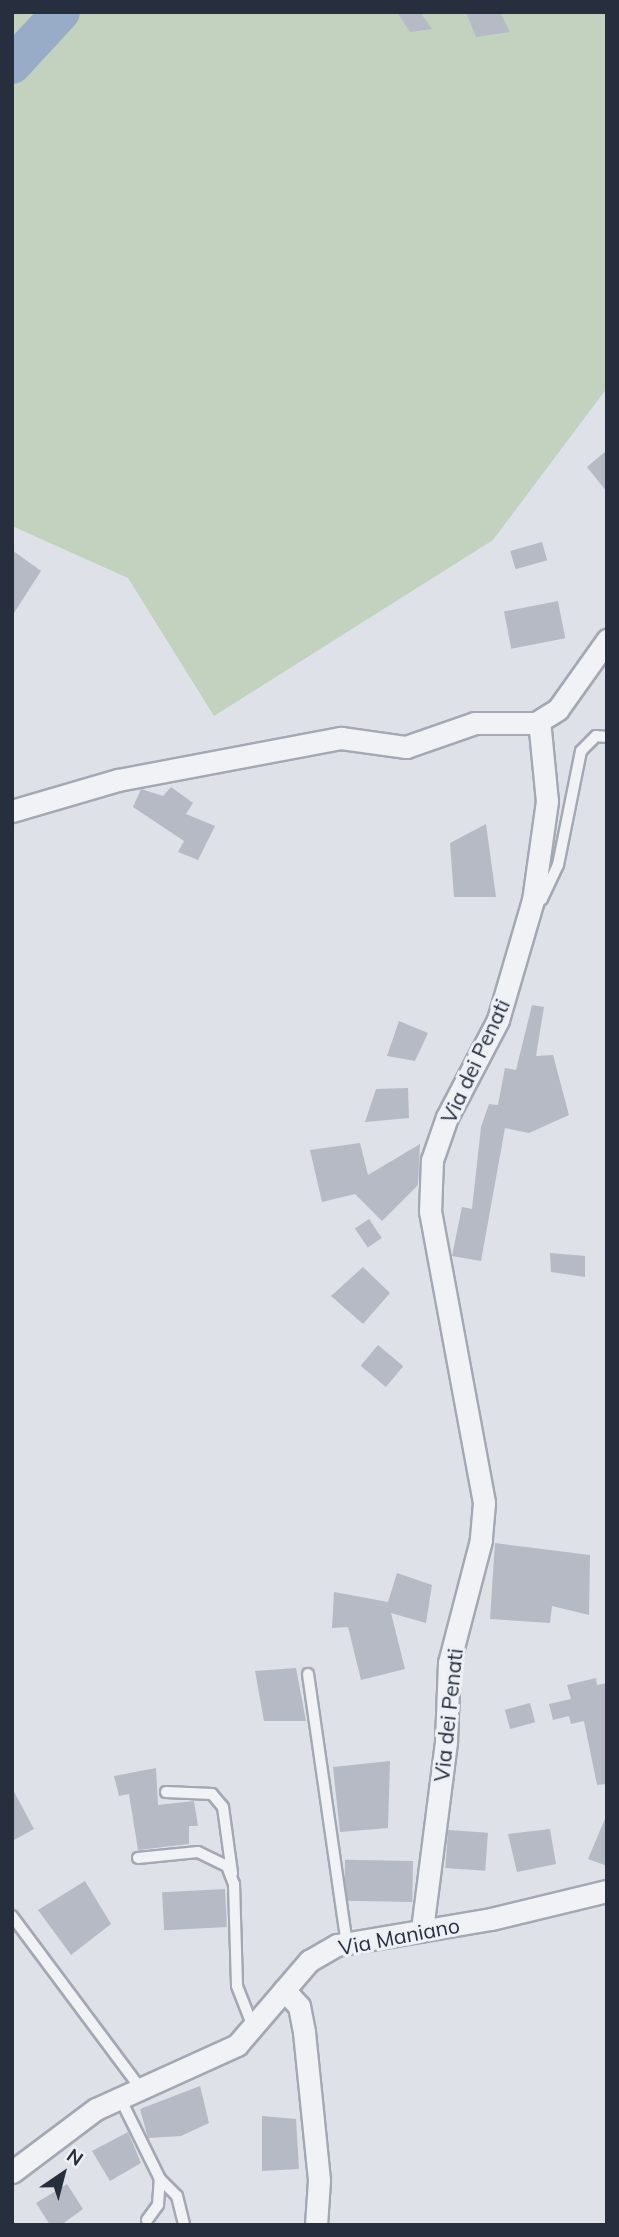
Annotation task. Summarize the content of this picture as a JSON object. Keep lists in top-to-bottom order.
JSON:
{
  "streets": {
    "street": ["Via dei Penati", "Via Maniano"]
  },
  "crossings": [
    ["Via dei Penati", "Via Maniano"]
  ],
  "north": "top right"
}
